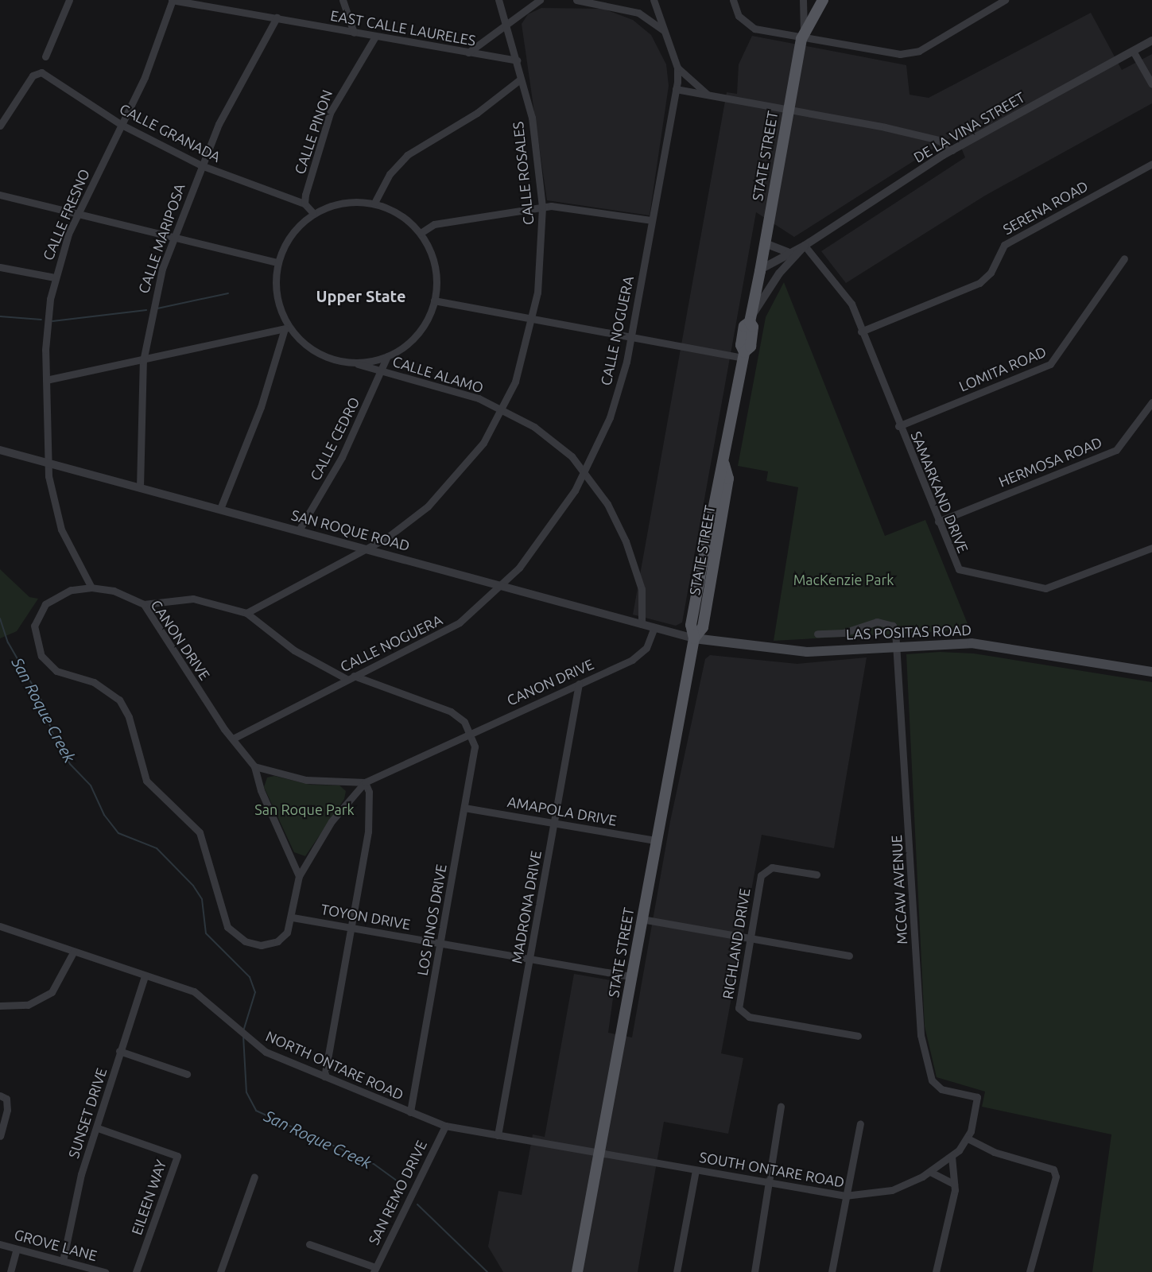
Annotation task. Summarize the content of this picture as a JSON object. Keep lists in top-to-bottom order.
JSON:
{
  "streets": {
    "main road": ["STATE STREET", "LAS POSITAS ROAD"],
    "street": [
      "EAST CALLE LAURELES",
      "DE LA VINA STREET",
      "CALLE PINON",
      "CALLE GRANADA",
      "CALLE ROSALES",
      "SERENA ROAD",
      "CALLE FRESNO",
      "CALLE MARIPOSA",
      "CALLE NOGUERA",
      "LOMITA ROAD",
      "CALLE ALAMO",
      "CALLE CEDRO",
      "HERMOSA ROAD",
      "SAMARKAND DRIVE",
      "SAN ROQUE ROAD",
      "CANON DRIVE",
      "AMAPOLA DRIVE",
      "MCCAW AVENUE",
      "MADRONA DRIVE",
      "TOYON DRIVE",
      "LOS PINOS DRIVE",
      "RICHLAND DRIVE",
      "NORTH ONTARE ROAD",
      "SUNSET DRIVE",
      "SOUTH ONTARE ROAD",
      "SAN REMO DRIVE",
      "EILEEN WAY",
      "GROVE LANE"
    ]
  },
  "crossings": [
    ["EAST CALLE LAURELES", "CALLE PINON"],
    ["EAST CALLE LAURELES", "CALLE ROSALES"],
    ["EAST CALLE LAURELES", "CALLE FRESNO"],
    ["EAST CALLE LAURELES", "CALLE MARIPOSA"],
    ["DE LA VINA STREET", "STATE STREET"],
    ["DE LA VINA STREET", "SAMARKAND DRIVE"],
    ["CALLE PINON", "CALLE GRANADA"],
    ["CALLE GRANADA", "CALLE FRESNO"],
    ["CALLE GRANADA", "CALLE MARIPOSA"],
    ["STATE STREET", "SAN ROQUE ROAD"],
    ["STATE STREET", "LAS POSITAS ROAD"],
    ["STATE STREET", "AMAPOLA DRIVE"],
    ["STATE STREET", "TOYON DRIVE"],
    ["STATE STREET", "NORTH ONTARE ROAD"],
    ["STATE STREET", "SOUTH ONTARE ROAD"],
    ["CALLE ROSALES", "CALLE ALAMO"],
    ["CALLE ROSALES", "SAN ROQUE ROAD"],
    ["SERENA ROAD", "SAMARKAND DRIVE"],
    ["CALLE FRESNO", "SAN ROQUE ROAD"],
    ["CALLE FRESNO", "CANON DRIVE"],
    ["CALLE MARIPOSA", "SAN ROQUE ROAD"],
    ["CALLE NOGUERA", "CALLE ALAMO"],
    ["CALLE NOGUERA", "SAN ROQUE ROAD"],
    ["CALLE NOGUERA", "CANON DRIVE"],
    ["LOMITA ROAD", "SAMARKAND DRIVE"],
    ["CALLE ALAMO", "CALLE CEDRO"],
    ["CALLE ALAMO", "SAN ROQUE ROAD"],
    ["CALLE CEDRO", "SAN ROQUE ROAD"],
    ["HERMOSA ROAD", "SAMARKAND DRIVE"],
    ["SAN ROQUE ROAD", "LAS POSITAS ROAD"],
    ["SAN ROQUE ROAD", "CANON DRIVE"],
    ["LAS POSITAS ROAD", "MCCAW AVENUE"],
    ["CANON DRIVE", "MADRONA DRIVE"],
    ["CANON DRIVE", "TOYON DRIVE"],
    ["CANON DRIVE", "LOS PINOS DRIVE"],
    ["AMAPOLA DRIVE", "MADRONA DRIVE"],
    ["AMAPOLA DRIVE", "LOS PINOS DRIVE"],
    ["MCCAW AVENUE", "SOUTH ONTARE ROAD"],
    ["MADRONA DRIVE", "TOYON DRIVE"],
    ["MADRONA DRIVE", "NORTH ONTARE ROAD"],
    ["TOYON DRIVE", "LOS PINOS DRIVE"],
    ["LOS PINOS DRIVE", "NORTH ONTARE ROAD"],
    ["NORTH ONTARE ROAD", "SUNSET DRIVE"],
    ["NORTH ONTARE ROAD", "SOUTH ONTARE ROAD"],
    ["NORTH ONTARE ROAD", "SAN REMO DRIVE"],
    ["SUNSET DRIVE", "EILEEN WAY"],
    ["SUNSET DRIVE", "GROVE LANE"]
  ],
  "districts": ["Upper State"],
  "water": ["San Roque Creek"],
  "parks": ["MacKenzie Park", "San Roque Park"]
}
